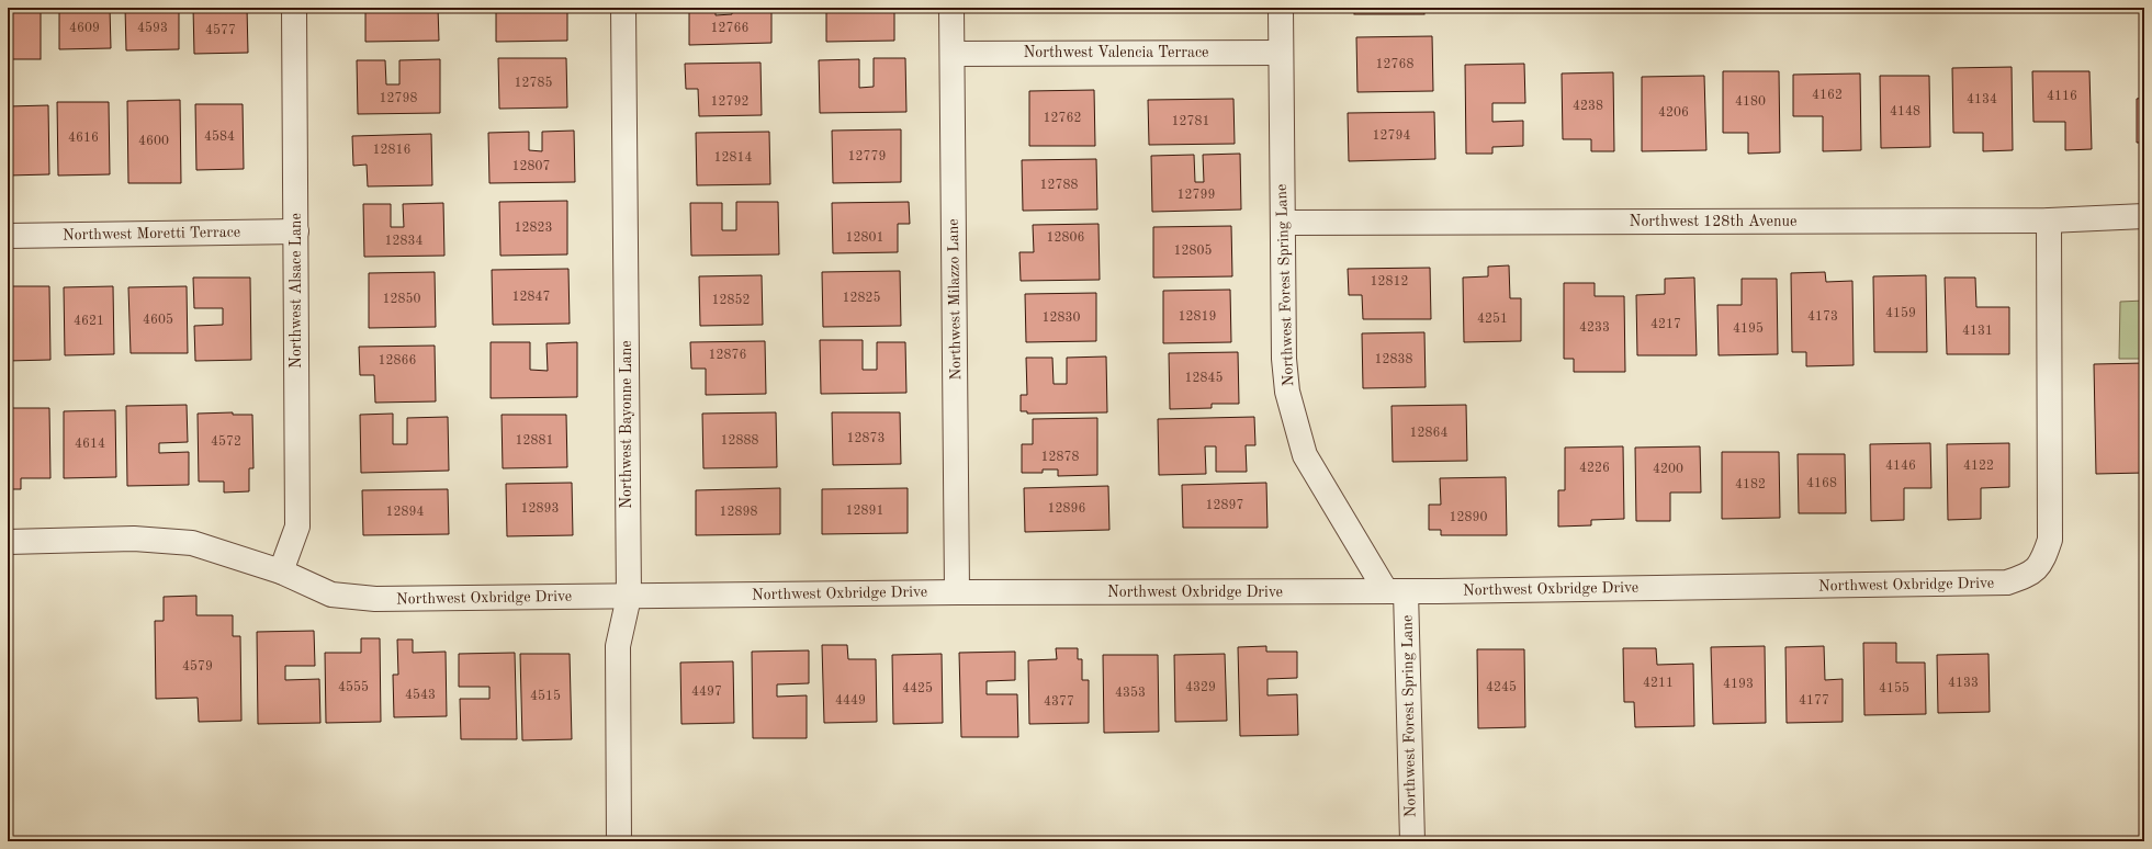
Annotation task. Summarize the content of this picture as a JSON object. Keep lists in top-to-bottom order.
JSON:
{
  "streets": {
    "street": [
      "Northwest Valencia Terrace",
      "Northwest 128th Avenue",
      "Northwest Moretti Terrace",
      "Northwest Forest Spring Lane",
      "Northwest Alsace Lane",
      "Northwest Milazzo Lane",
      "Northwest Bayonne Lane",
      "Northwest Oxbridge Drive"
    ]
  },
  "crossings": [
    ["Northwest Valencia Terrace", "Northwest Forest Spring Lane"],
    ["Northwest Valencia Terrace", "Northwest Milazzo Lane"],
    ["Northwest 128th Avenue", "Northwest Forest Spring Lane"],
    ["Northwest 128th Avenue", "Northwest Oxbridge Drive"],
    ["Northwest Moretti Terrace", "Northwest Alsace Lane"],
    ["Northwest Forest Spring Lane", "Northwest Oxbridge Drive"],
    ["Northwest Alsace Lane", "Northwest Oxbridge Drive"],
    ["Northwest Milazzo Lane", "Northwest Oxbridge Drive"],
    ["Northwest Bayonne Lane", "Northwest Oxbridge Drive"]
  ],
  "house_numbers": [
    "4609",
    "4593",
    "12766",
    "4577",
    "12768",
    "12785",
    "4162",
    "4116",
    "12798",
    "4134",
    "12792",
    "4180",
    "4238",
    "4148",
    "4206",
    "12762",
    "12781",
    "12794",
    "4584",
    "4616",
    "4600",
    "12816",
    "12779",
    "12814",
    "12807",
    "12788",
    "12799",
    "12823",
    "12801",
    "12806",
    "12834",
    "12805",
    "12812",
    "12847",
    "12825",
    "12850",
    "12852",
    "4159",
    "12819",
    "4173",
    "12830",
    "4251",
    "4605",
    "4621",
    "4217",
    "4233",
    "4195",
    "4131",
    "12876",
    "12838",
    "12866",
    "12845",
    "12864",
    "12873",
    "12881",
    "12888",
    "4572",
    "4614",
    "12878",
    "4146",
    "4122",
    "4226",
    "4200",
    "4168",
    "4182",
    "12897",
    "12893",
    "12896",
    "12891",
    "12894",
    "12898",
    "12890",
    "4579",
    "4211",
    "4133",
    "4193",
    "4555",
    "4329",
    "4245",
    "4425",
    "4155",
    "4497",
    "4353",
    "4543",
    "4515",
    "4449",
    "4177",
    "4377"
  ]
}
